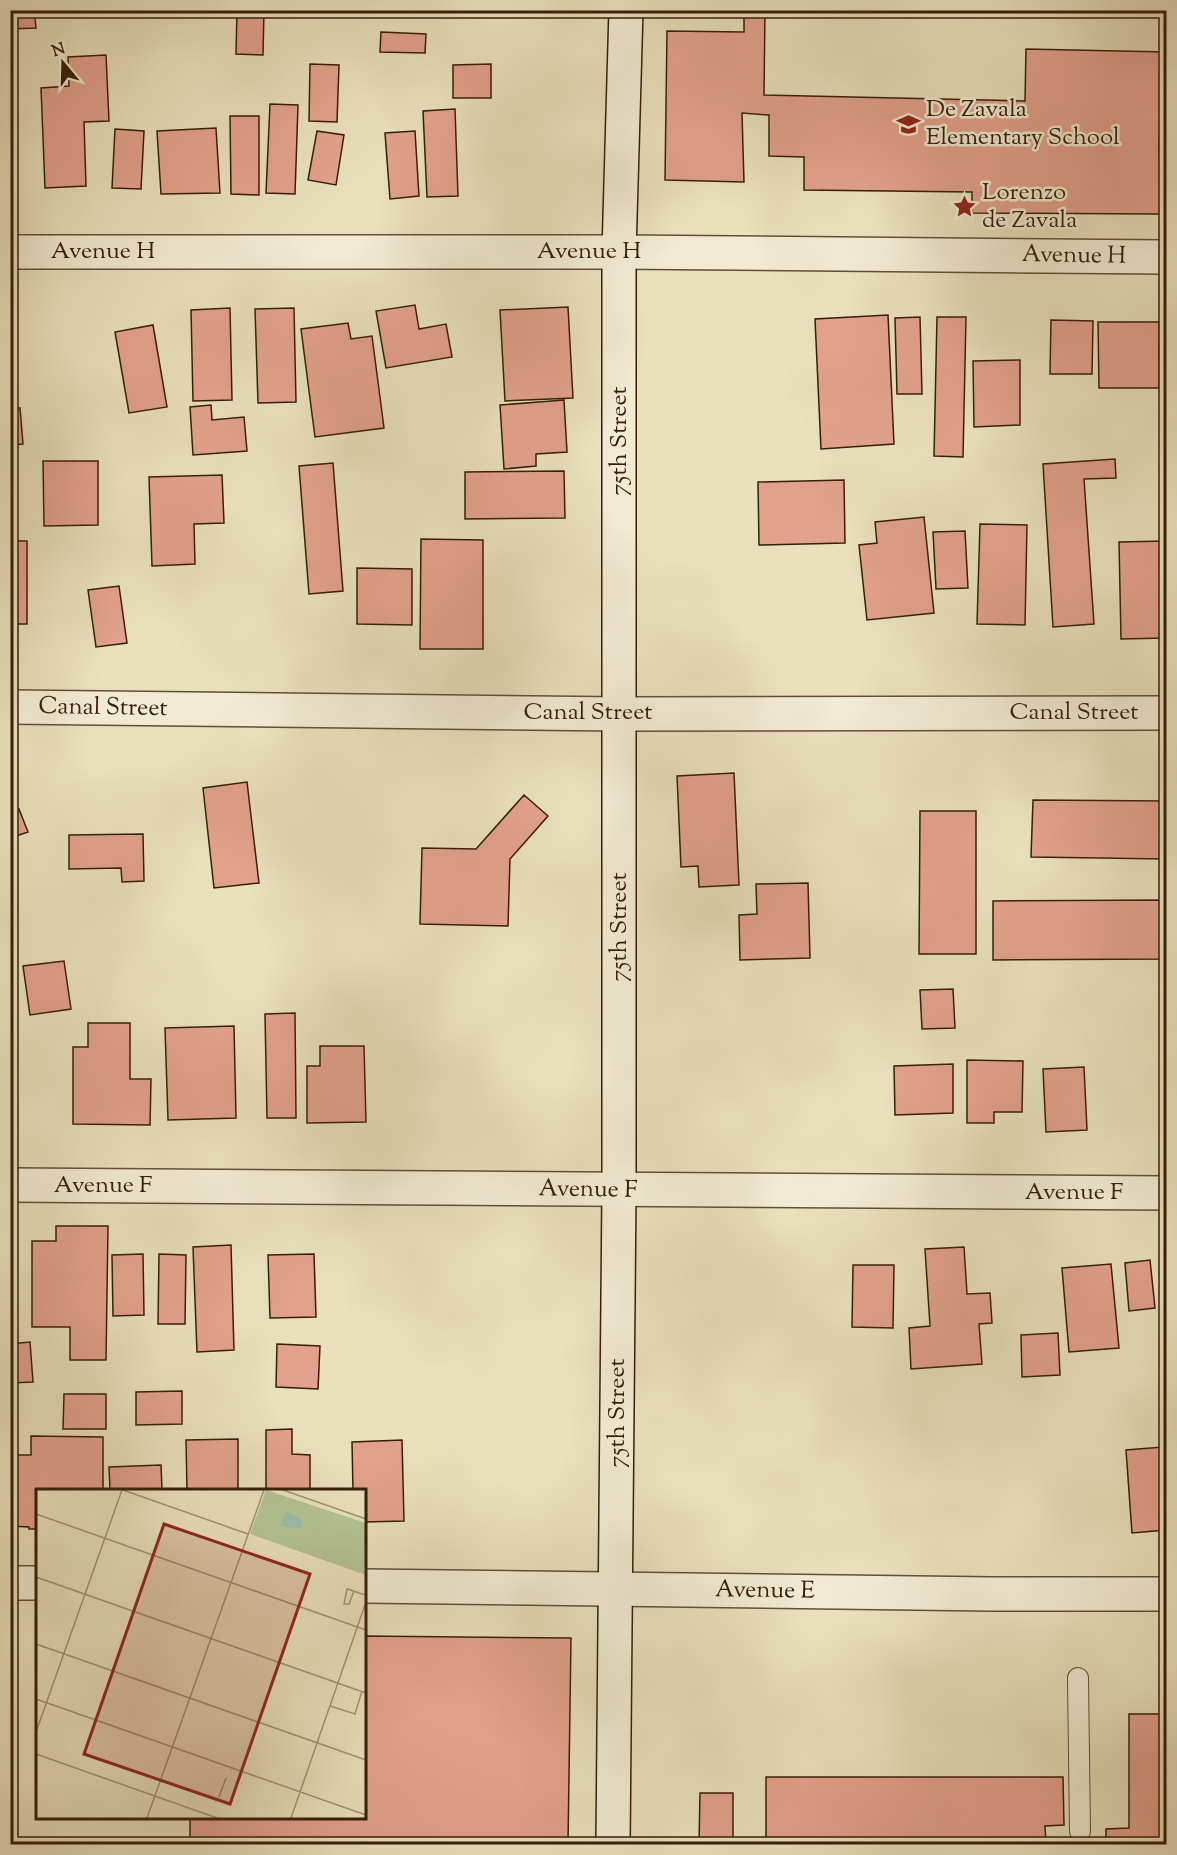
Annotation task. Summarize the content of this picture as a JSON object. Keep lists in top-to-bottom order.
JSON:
{
  "streets": {
    "street": [
      "Avenue H",
      "75th Street",
      "Canal Street",
      "Avenue F",
      "Avenue E"
    ]
  },
  "crossings": [
    ["Avenue H", "75th Street"],
    ["75th Street", "Canal Street"],
    ["75th Street", "Avenue F"],
    ["75th Street", "Avenue E"]
  ],
  "places": {
    "school or university": ["De Zavala Elementary School"],
    "place": ["Lorenzo de Zavala"]
  },
  "north": "top"
}
